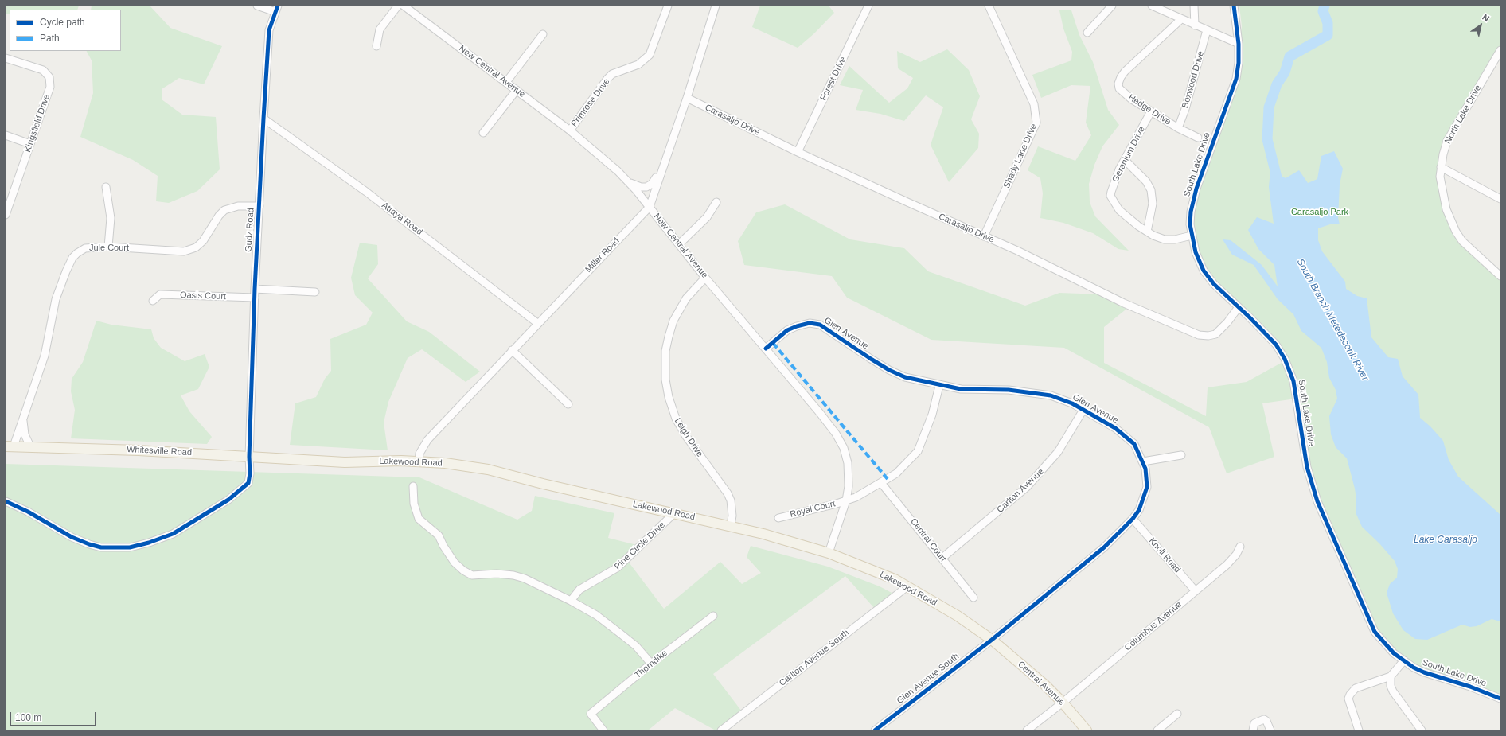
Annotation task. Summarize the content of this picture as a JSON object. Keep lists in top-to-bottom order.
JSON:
{
  "streets": {
    "main road": ["Whitesville Road", "Lakewood Road", "Central Avenue"],
    "street": [
      "New Central Avenue",
      "Forest Drive",
      "Boxwood Drive",
      "Primrose Drive",
      "Hedge Drive",
      "North Lake Drive",
      "Carasaljo Drive",
      "Kingsfield Drive",
      "Geranium Drive",
      "Shady Lane Drive",
      "South Lake Drive",
      "Attaya Road",
      "Gudz Road",
      "Jule Court",
      "Miller Road",
      "Oasis Court",
      "Glen Avenue",
      "Leigh Drive",
      "Carlton Avenue",
      "Royal Court",
      "Central Court",
      "Pine Circle Drive",
      "Knoll Road",
      "Columbus Avenue",
      "Carlton Avenue South",
      "Thorndike",
      "Glen Avenue South"
    ]
  },
  "crossings": [
    ["New Central Avenue", "Primrose Drive"],
    ["New Central Avenue", "Miller Road"],
    ["New Central Avenue", "Glen Avenue"],
    ["New Central Avenue", "Leigh Drive"],
    ["New Central Avenue", "Lakewood Road"],
    ["New Central Avenue", "Royal Court"],
    ["Forest Drive", "Carasaljo Drive"],
    ["Boxwood Drive", "Hedge Drive"],
    ["Hedge Drive", "Geranium Drive"],
    ["Carasaljo Drive", "Shady Lane Drive"],
    ["Carasaljo Drive", "South Lake Drive"],
    ["Carasaljo Drive", "Miller Road"],
    ["Geranium Drive", "South Lake Drive"],
    ["Attaya Road", "Gudz Road"],
    ["Attaya Road", "Miller Road"],
    ["Gudz Road", "Jule Court"],
    ["Gudz Road", "Oasis Court"],
    ["Gudz Road", "Whitesville Road"],
    ["Jule Court", "Whitesville Road"],
    ["Miller Road", "Lakewood Road"],
    ["Glen Avenue", "Lakewood Road"],
    ["Glen Avenue", "Carlton Avenue"],
    ["Glen Avenue", "Royal Court"],
    ["Glen Avenue", "Knoll Road"],
    ["Glen Avenue", "Glen Avenue South"],
    ["Glen Avenue", "Central Avenue"],
    ["Leigh Drive", "Lakewood Road"],
    ["Whitesville Road", "Lakewood Road"],
    ["Lakewood Road", "Pine Circle Drive"],
    ["Lakewood Road", "Carlton Avenue South"],
    ["Lakewood Road", "Glen Avenue South"],
    ["Lakewood Road", "Central Avenue"],
    ["Carlton Avenue", "Central Court"],
    ["Royal Court", "Central Court"],
    ["Knoll Road", "Columbus Avenue"],
    ["Columbus Avenue", "Central Avenue"],
    ["Glen Avenue South", "Central Avenue"]
  ],
  "water": ["South Branch Metedeconk River", "Lake Carasaljo"],
  "parks": ["Carasaljo Park"],
  "legend": ["Cycle path", "Path"],
  "scale_bar": "100 m",
  "north": "top right"
}
